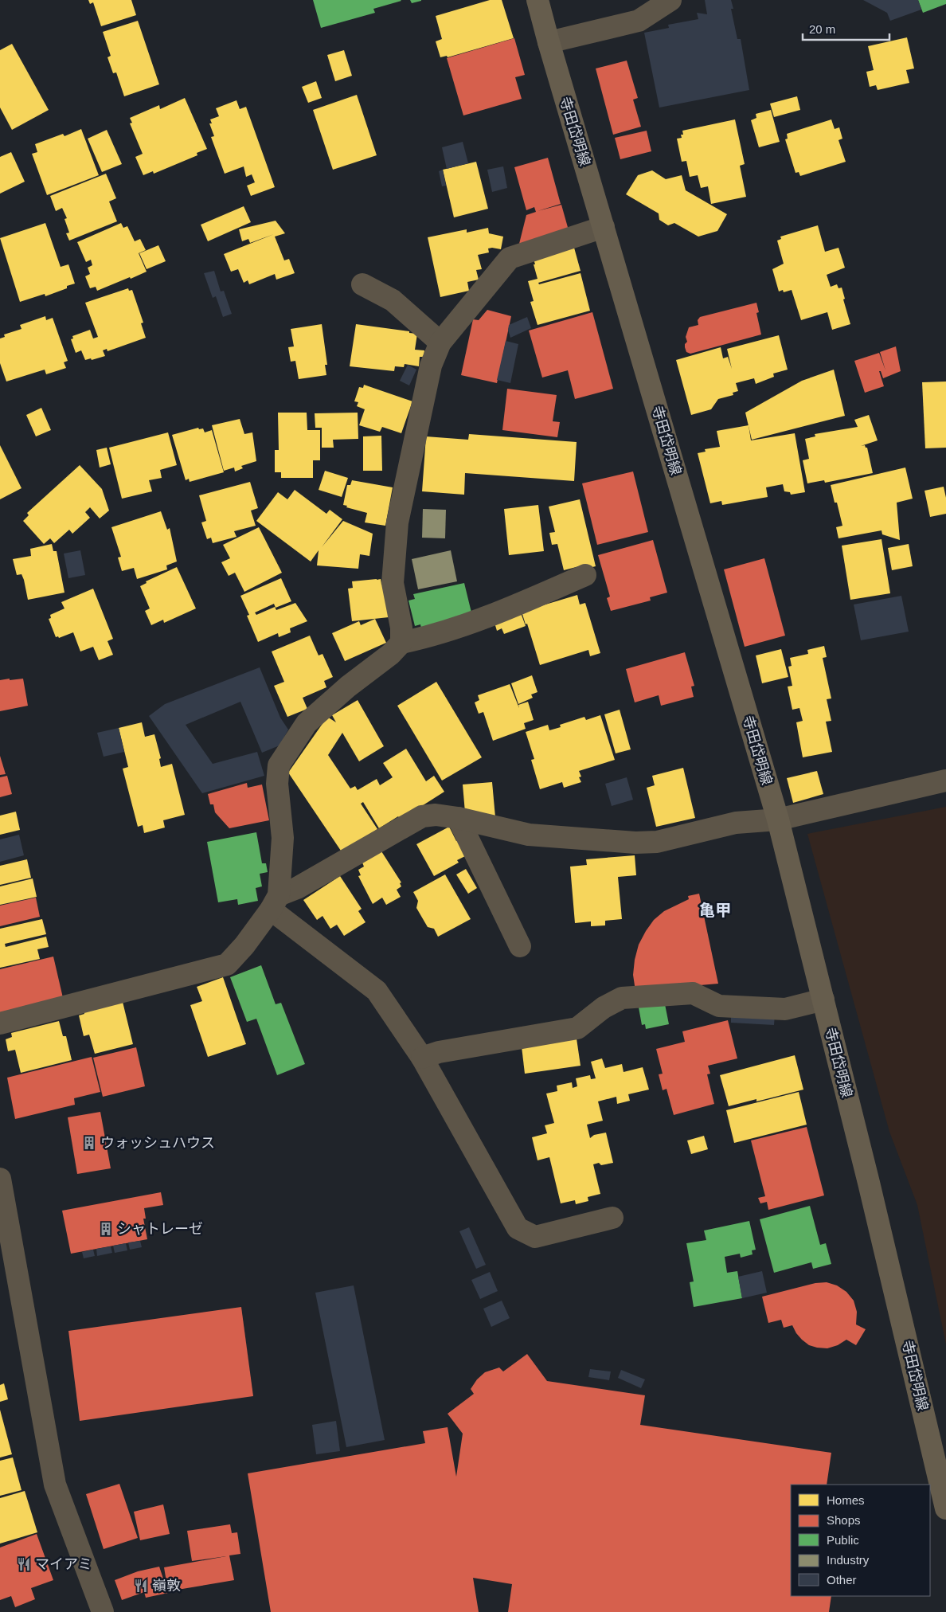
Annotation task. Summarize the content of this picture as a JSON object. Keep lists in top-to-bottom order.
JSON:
{
  "streets": {
    "main road": ["寺田岱明線"]
  },
  "districts": ["亀甲"],
  "places": {
    "building": ["ウォッシュハウス", "シャトレーゼ"],
    "restaurant": ["マイアミ", "嶺敦"]
  },
  "legend": [
    "Homes",
    "Shops",
    "Public",
    "Industry",
    "Other"
  ],
  "scale_bar": "20 m"
}
